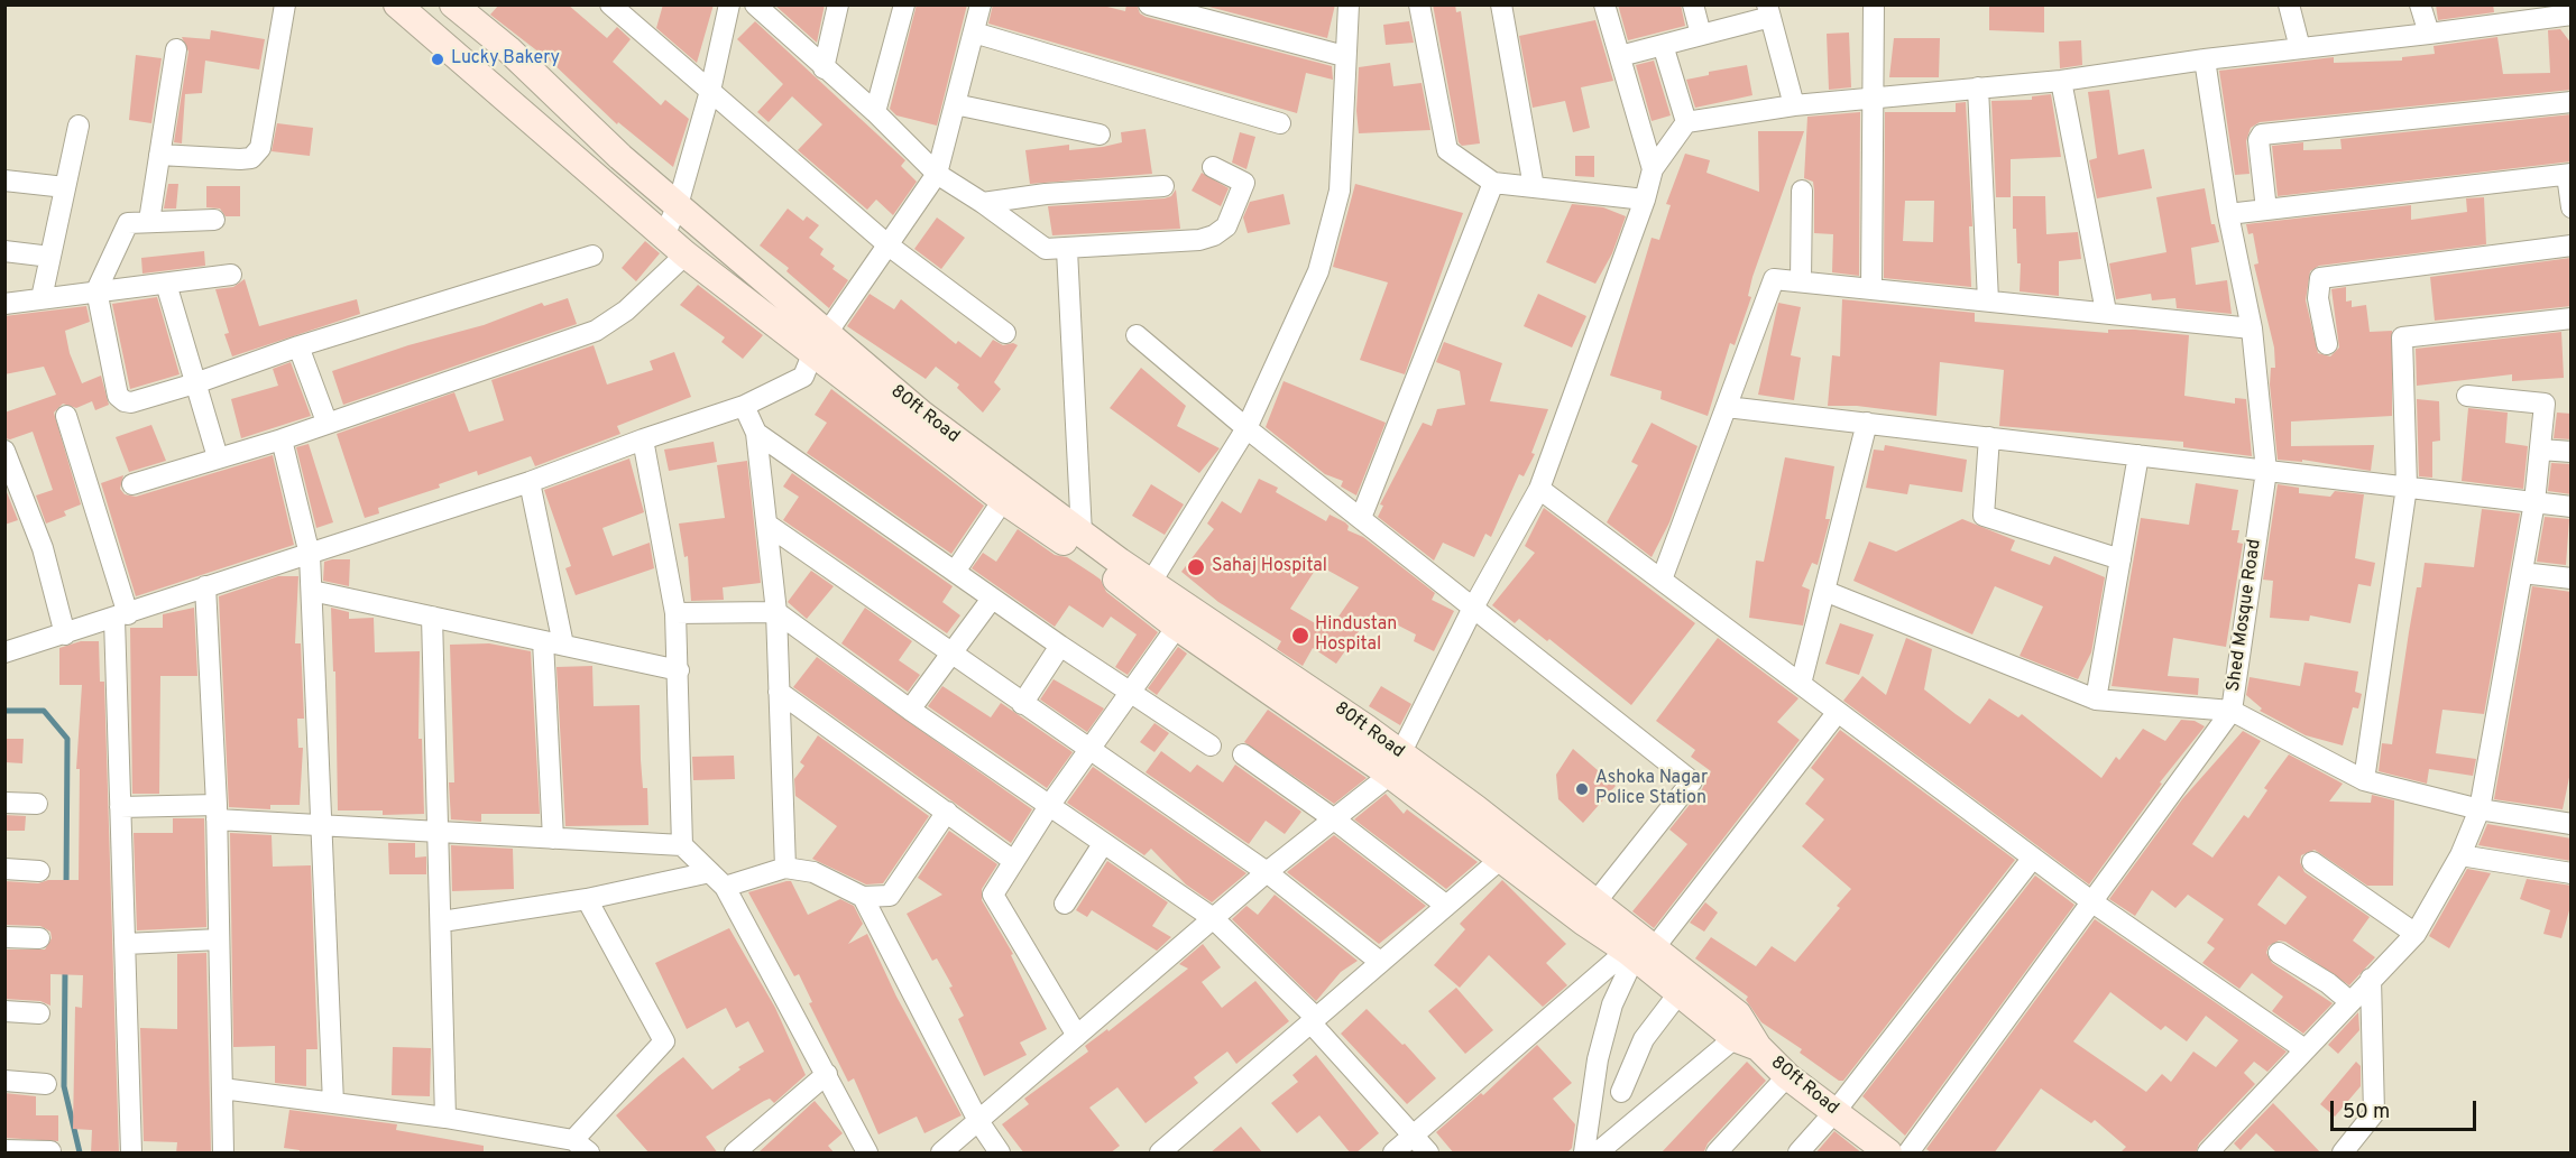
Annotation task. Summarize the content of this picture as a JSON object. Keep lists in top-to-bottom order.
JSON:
{
  "streets": {
    "main road": ["80ft Road"],
    "street": ["Shed Mosque Road"]
  },
  "places": [
    "Lucky Bakery",
    "Sahaj Hospital",
    "Hindustan Hospital",
    "Ashoka Nagar Police Station"
  ],
  "scale_bar": "50 m"
}
